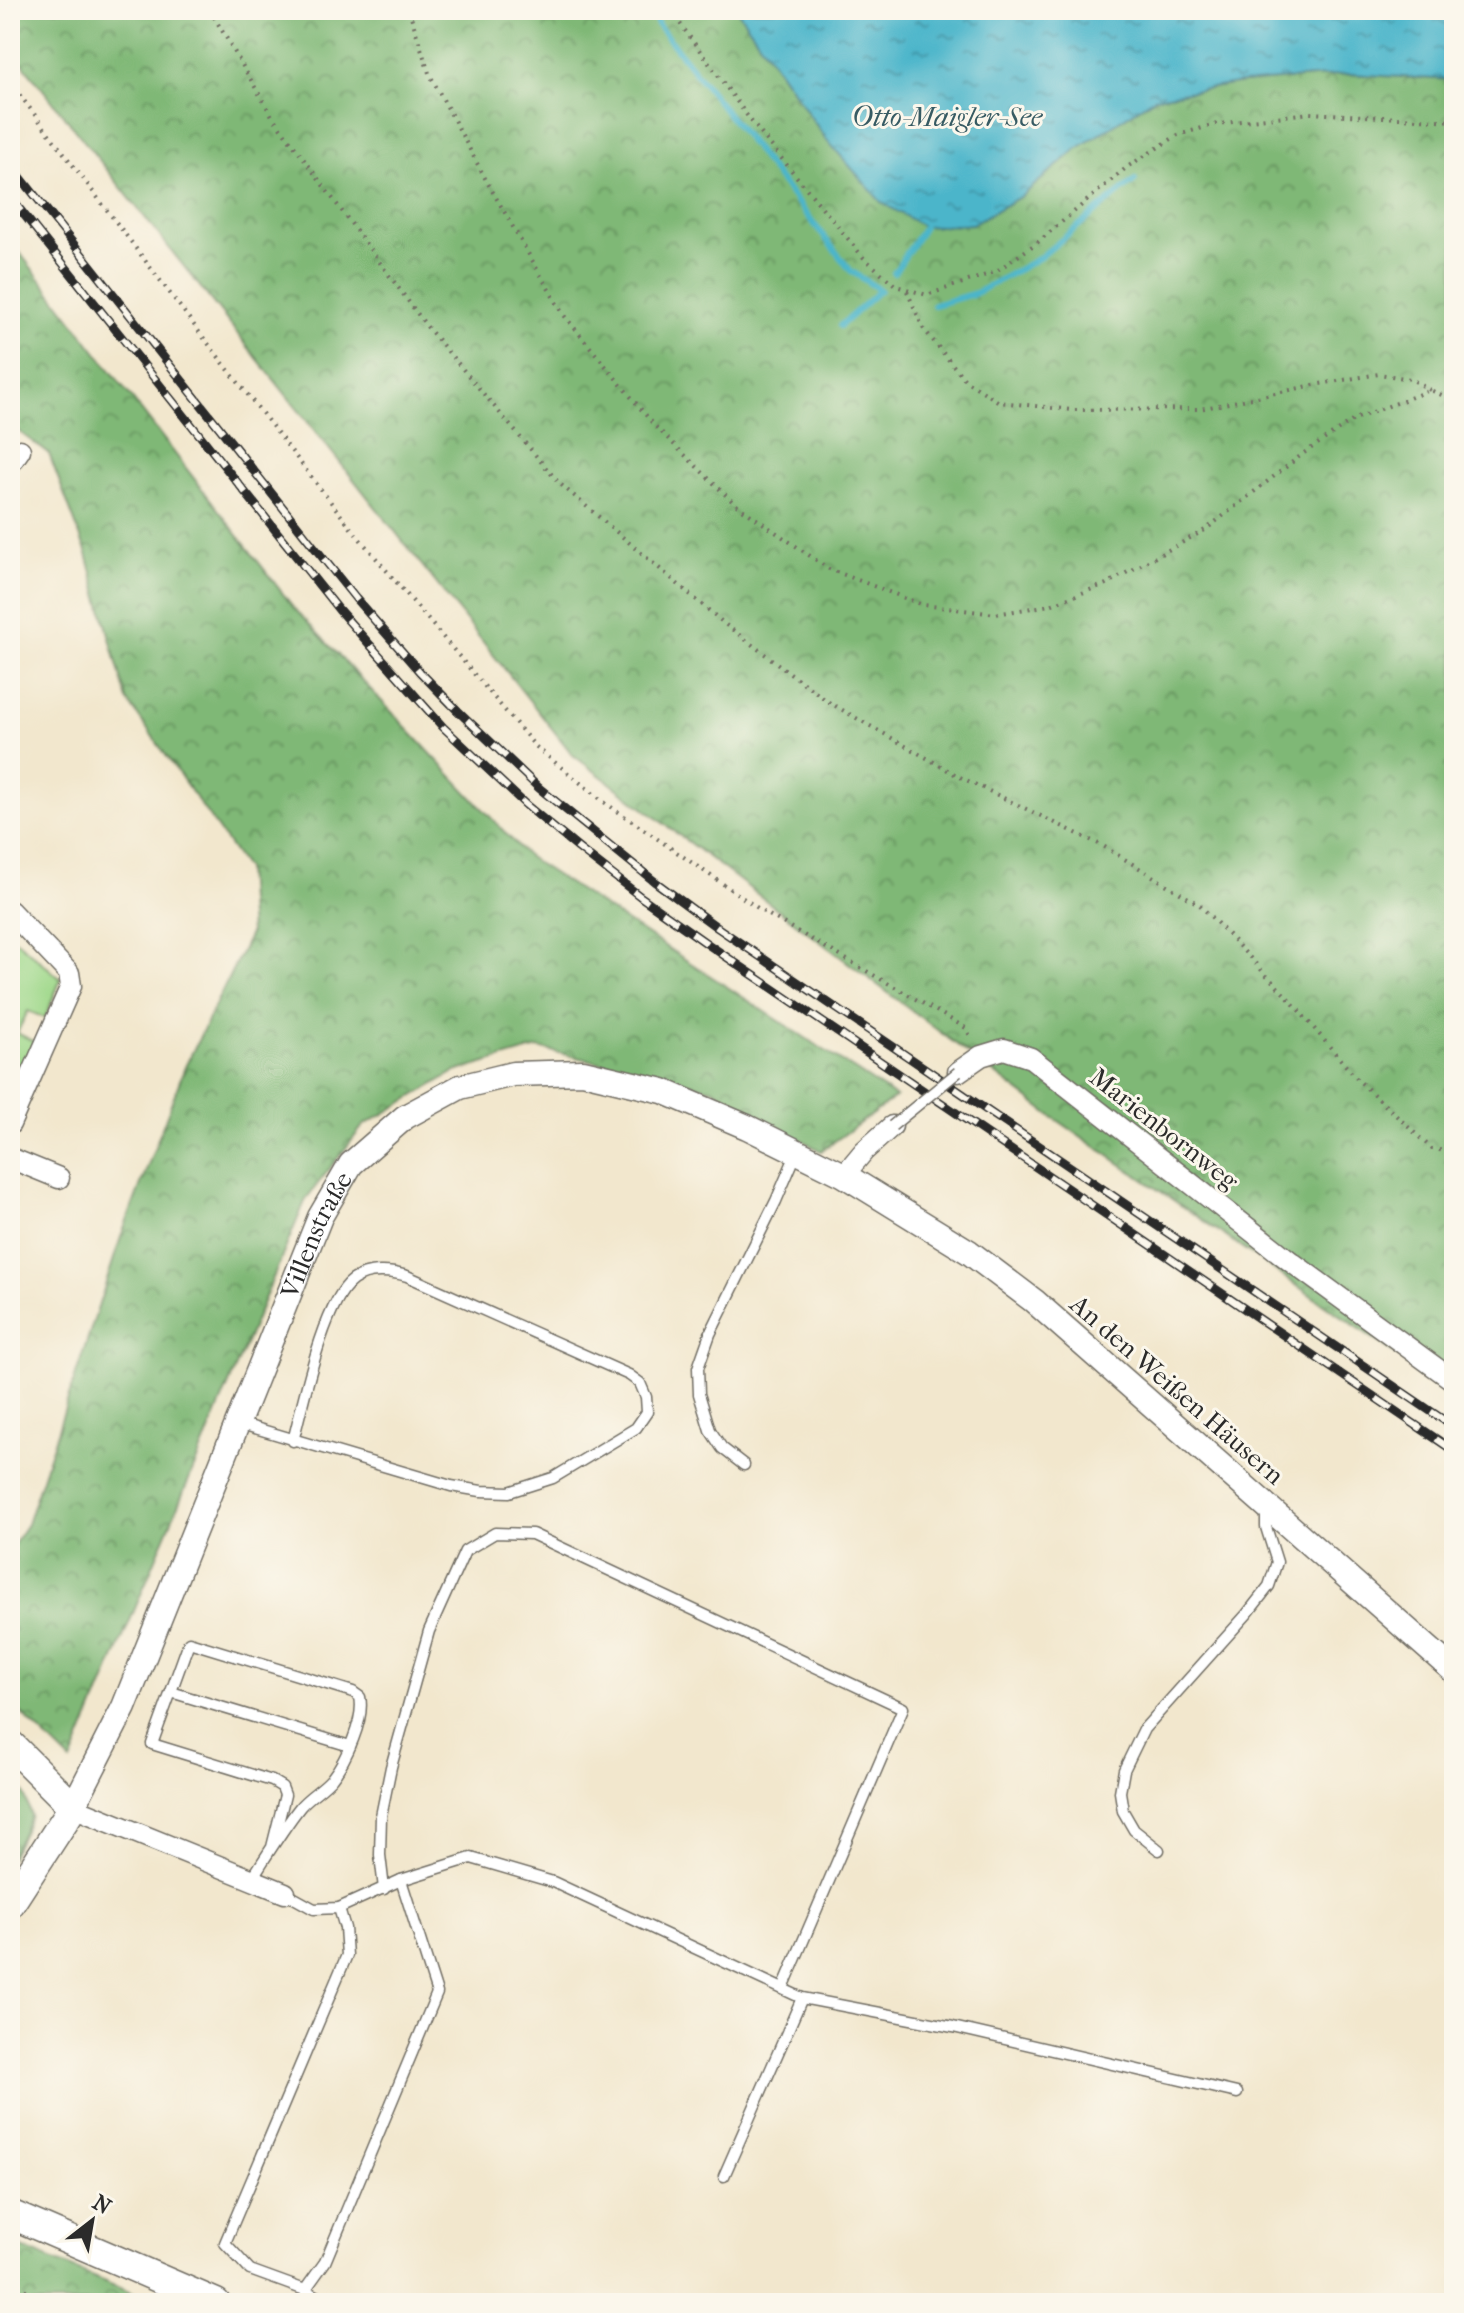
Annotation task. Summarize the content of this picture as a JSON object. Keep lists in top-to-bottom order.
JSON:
{
  "streets": {
    "main road": ["Villenstraße"],
    "street": ["Marienbornweg", "An den Weißen Häusern"]
  },
  "crossings": [
    ["Villenstraße", "An den Weißen Häusern"]
  ],
  "water": ["Otto-Maigler-See"],
  "north": "top right"
}
